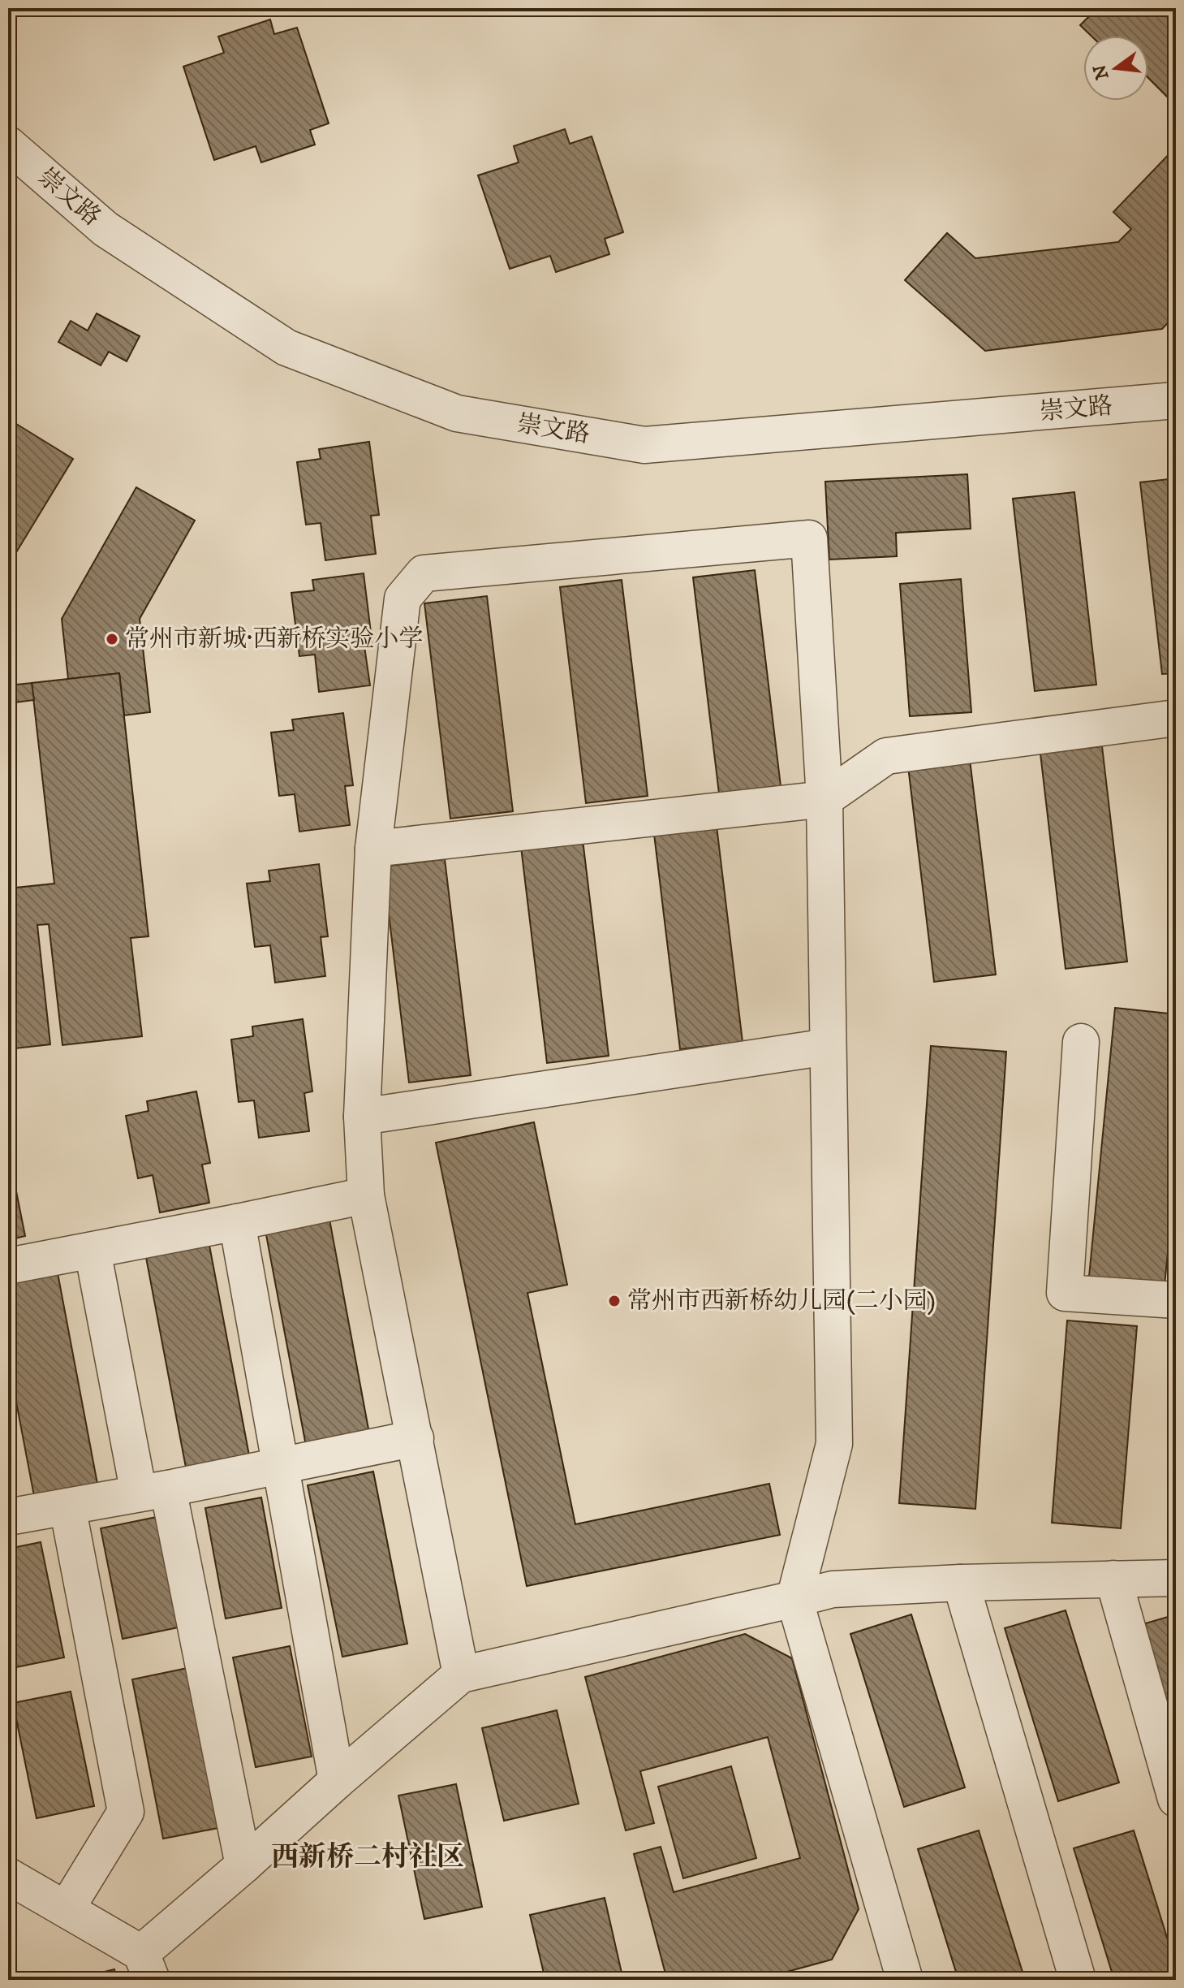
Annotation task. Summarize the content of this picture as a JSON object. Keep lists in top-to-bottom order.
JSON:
{
  "streets": {
    "street": ["崇文路"]
  },
  "districts": ["西新桥二村社区"],
  "places": ["常州市新城·西新桥实验小学", "常州市西新桥幼儿园(二小园)"],
  "north": "left"
}
